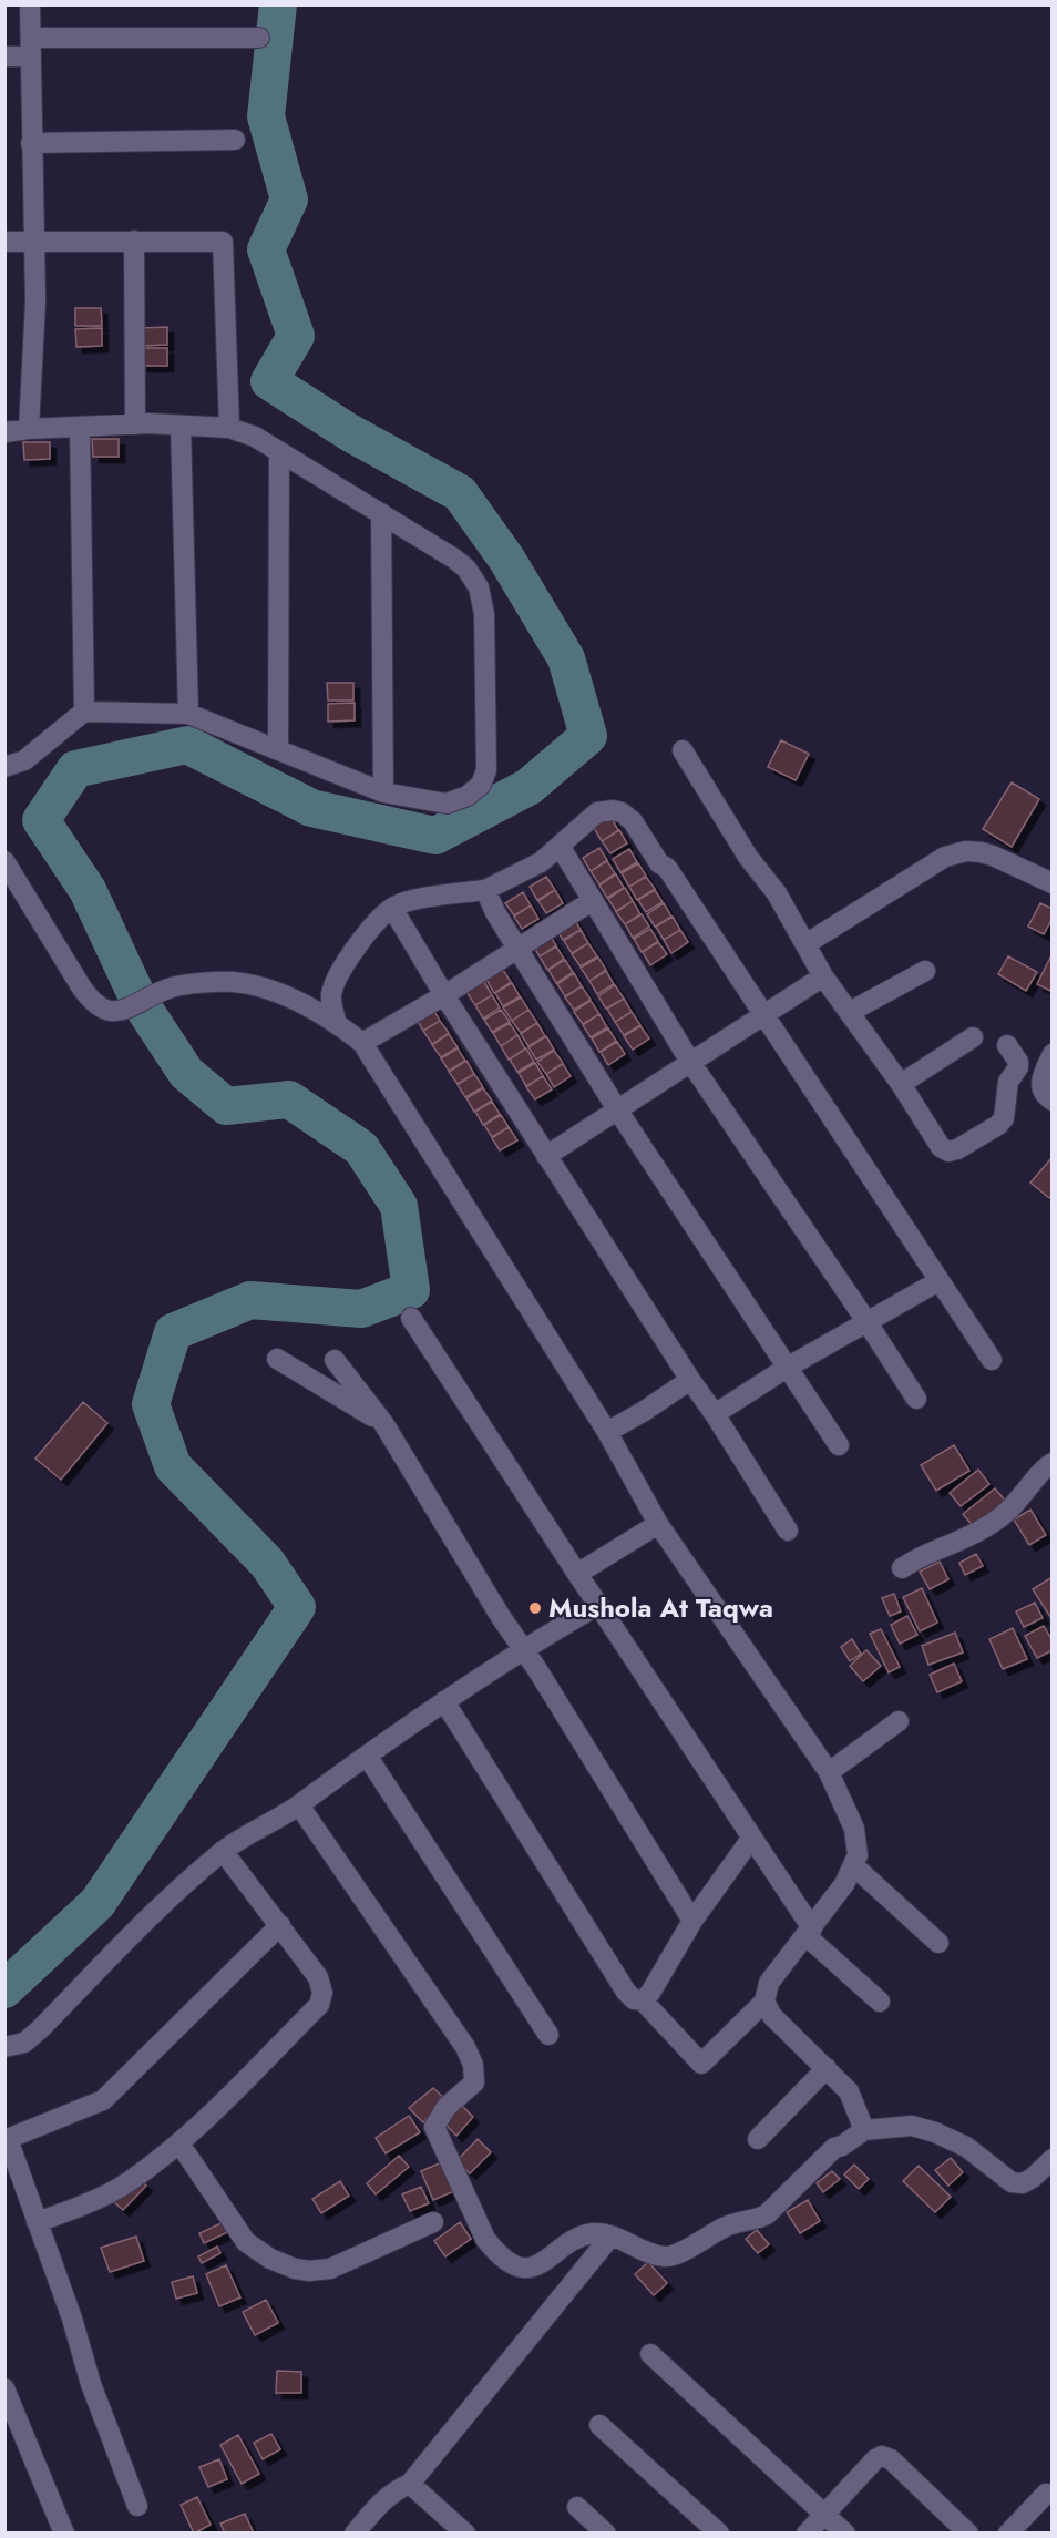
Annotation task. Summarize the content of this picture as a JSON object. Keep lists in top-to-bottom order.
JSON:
{
  "places": ["Mushola At Taqwa"]
}
